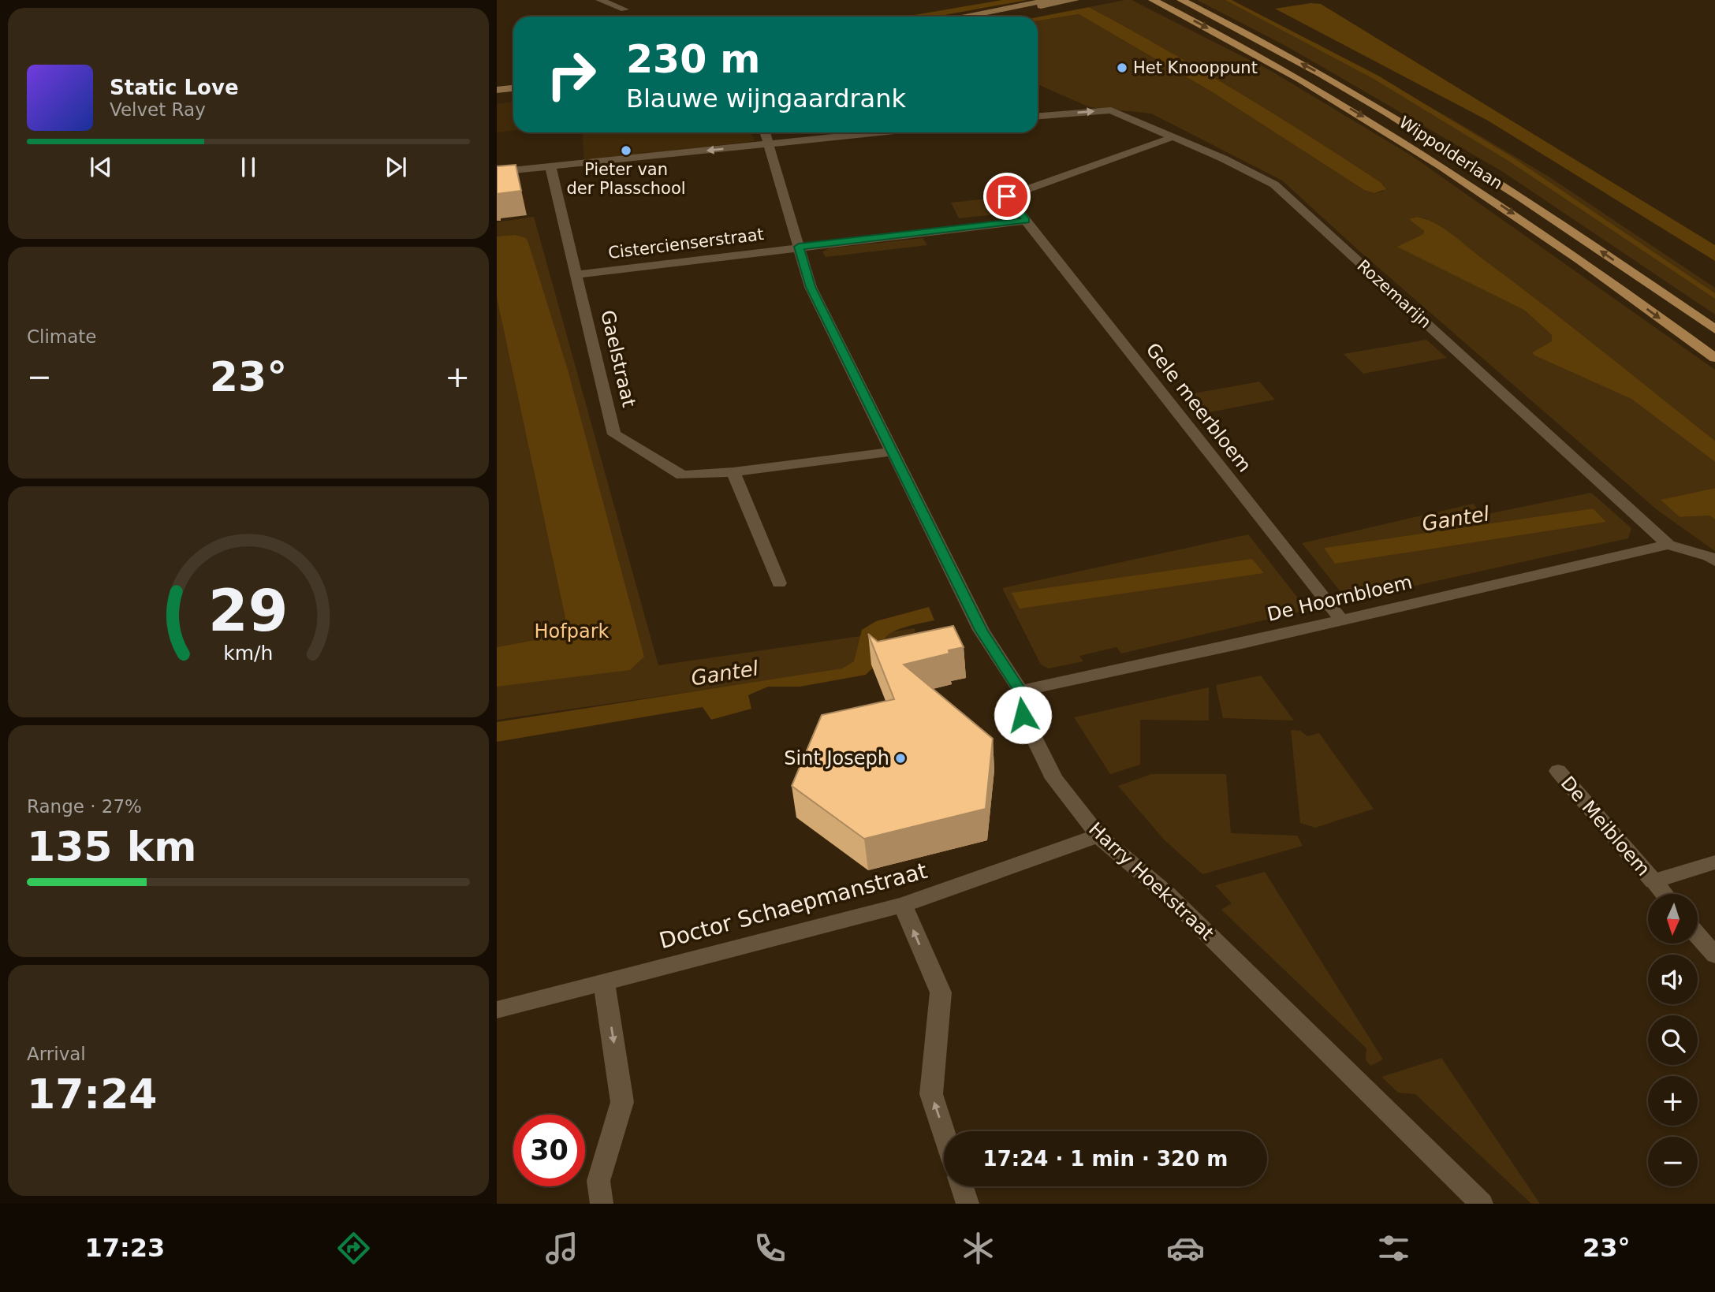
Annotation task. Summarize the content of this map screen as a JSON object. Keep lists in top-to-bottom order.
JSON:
{
  "streets": {
    "main road": ["Wippolderlaan"],
    "street": [
      "Cistercienserstraat",
      "Rozemarijn",
      "Gaelstraat",
      "Gele meerbloem",
      "De Hoornbloem",
      "De Meibloem",
      "Harry Hoekstraat",
      "Doctor Schaepmanstraat"
    ]
  },
  "crossings": [
    ["Cistercienserstraat", "Gaelstraat"],
    ["Cistercienserstraat", "Gele meerbloem"],
    ["Cistercienserstraat", "Harry Hoekstraat"],
    ["Rozemarijn", "Gele meerbloem"],
    ["Rozemarijn", "De Hoornbloem"],
    ["Gaelstraat", "Harry Hoekstraat"],
    ["Gele meerbloem", "De Hoornbloem"],
    ["De Hoornbloem", "Harry Hoekstraat"],
    ["Harry Hoekstraat", "Doctor Schaepmanstraat"]
  ],
  "water": ["Gantel"],
  "parks": ["Hofpark"],
  "places": ["Het Knooppunt", "Pieter van der Plasschool", "Sint Joseph"],
  "north": "bottom",
  "page": {
    "turn": ["230 m", "Blauwe wijngaardrank"],
    "song": ["Static Love", "Velvet Ray"],
    "tile": [
      "Climate",
      ["Range · 27%", "135 km"],
      ["Arrival", "17:24"]
    ],
    "heat": ["−", "23°", "+"],
    "map_buttons": ["+", "−"],
    "limit": "30",
    "trip": "17:24 · 1 min · 320 m",
    "tabs": ["17:23", "23°"],
    "gauge": ["29", "km/h"]
  }
}
